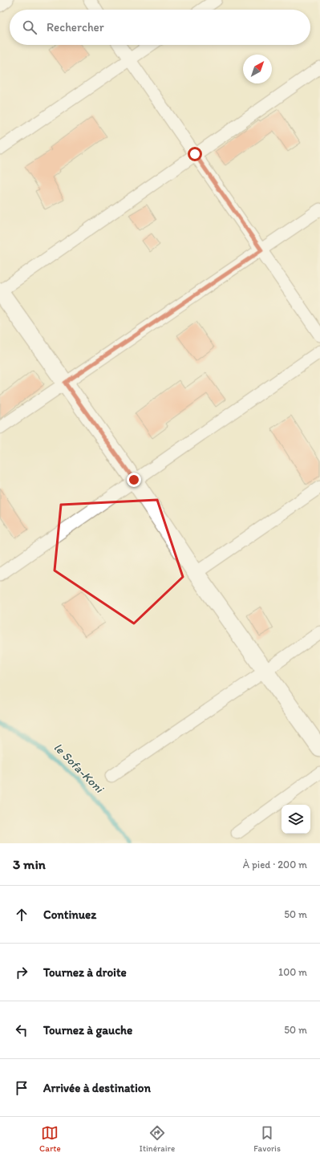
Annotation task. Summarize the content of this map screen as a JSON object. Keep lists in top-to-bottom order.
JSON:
{
  "water": ["le Sofa-Koni"],
  "north": "top right",
  "page": {
    "search": "Rechercher",
    "heading": ["3 min", "À pied · 200 m"],
    "list": [
      ["Continuez", "50 m"],
      ["Tournez à droite", "100 m"],
      ["Tournez à gauche", "50 m"],
      "Arrivée à destination"
    ],
    "nav": ["Carte", "Itinéraire", "Favoris"]
  }
}
